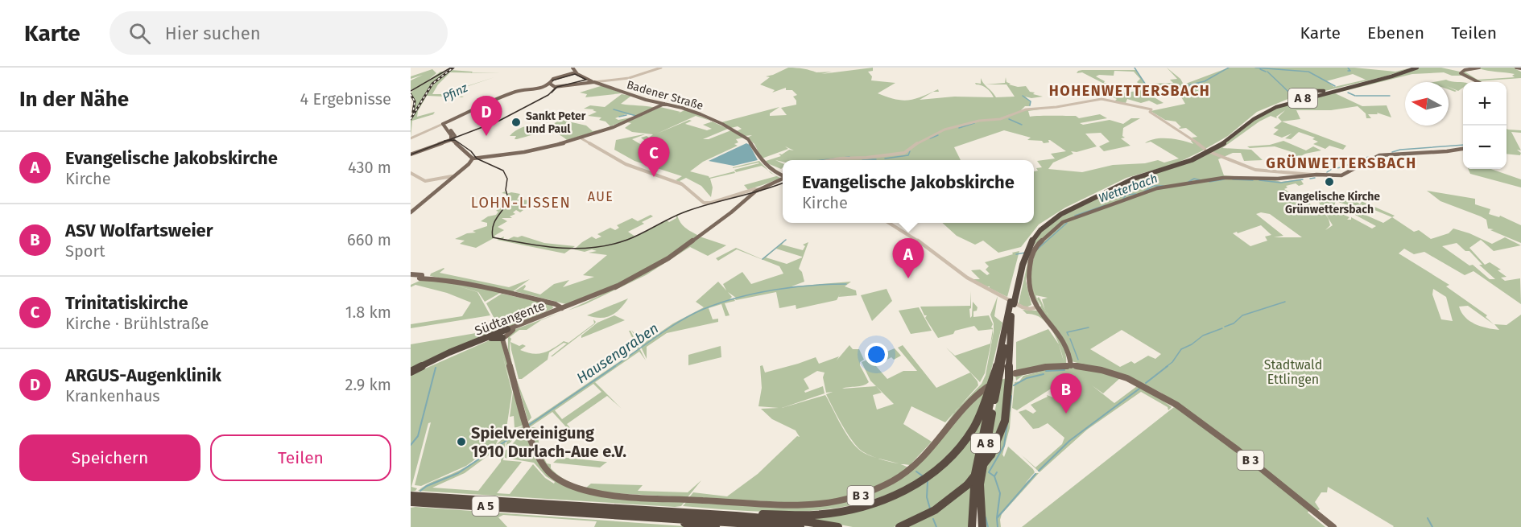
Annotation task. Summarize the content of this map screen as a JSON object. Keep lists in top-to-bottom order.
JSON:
{
  "streets": {
    "highway": ["A 8", "Südtangente", "A 5"],
    "main road": ["Badener Straße", "B 3"]
  },
  "crossings": [
    ["A 8", "B 3"],
    ["A 8", "A 5"],
    ["Südtangente", "B 3"]
  ],
  "districts": [
    "HOHENWETTERSBACH",
    "GRÜNWETTERSBACH",
    "AUE",
    "LOHN-LISSEN"
  ],
  "water": ["Pfinz", "Wetterbach", "Hausengraben"],
  "parks": ["Stadtwald Ettlingen"],
  "places": ["Sankt Peter und Paul", "Evangelische Kirche Grünwettersbach", "Spielvereinigung 1910 Durlach-Aue e.V."],
  "north": "left",
  "page": {
    "header": "Karte",
    "search": "Hier suchen",
    "nav": ["Karte", "Ebenen", "Teilen"],
    "heading": ["In der Nähe", "4 Ergebnisse"],
    "map_buttons": ["+", "−"],
    "pins": [
      "D",
      "C",
      "A",
      "B"
    ],
    "list": [
      {
        "mark": "A",
        "name": "Evangelische Jakobskirche",
        "note": "Kirche",
        "value": "430 m"
      },
      {
        "mark": "B",
        "name": "ASV Wolfartsweier",
        "note": "Sport",
        "value": "660 m"
      },
      {
        "mark": "C",
        "name": "Trinitatiskirche",
        "note": "Kirche · Brühlstraße",
        "value": "1.8 km"
      },
      {
        "mark": "D",
        "name": "ARGUS-Augenklinik",
        "note": "Krankenhaus",
        "value": "2.9 km"
      }
    ],
    "popup": ["Evangelische Jakobskirche", "Kirche"],
    "buttons": ["Speichern", "Teilen"]
  }
}
